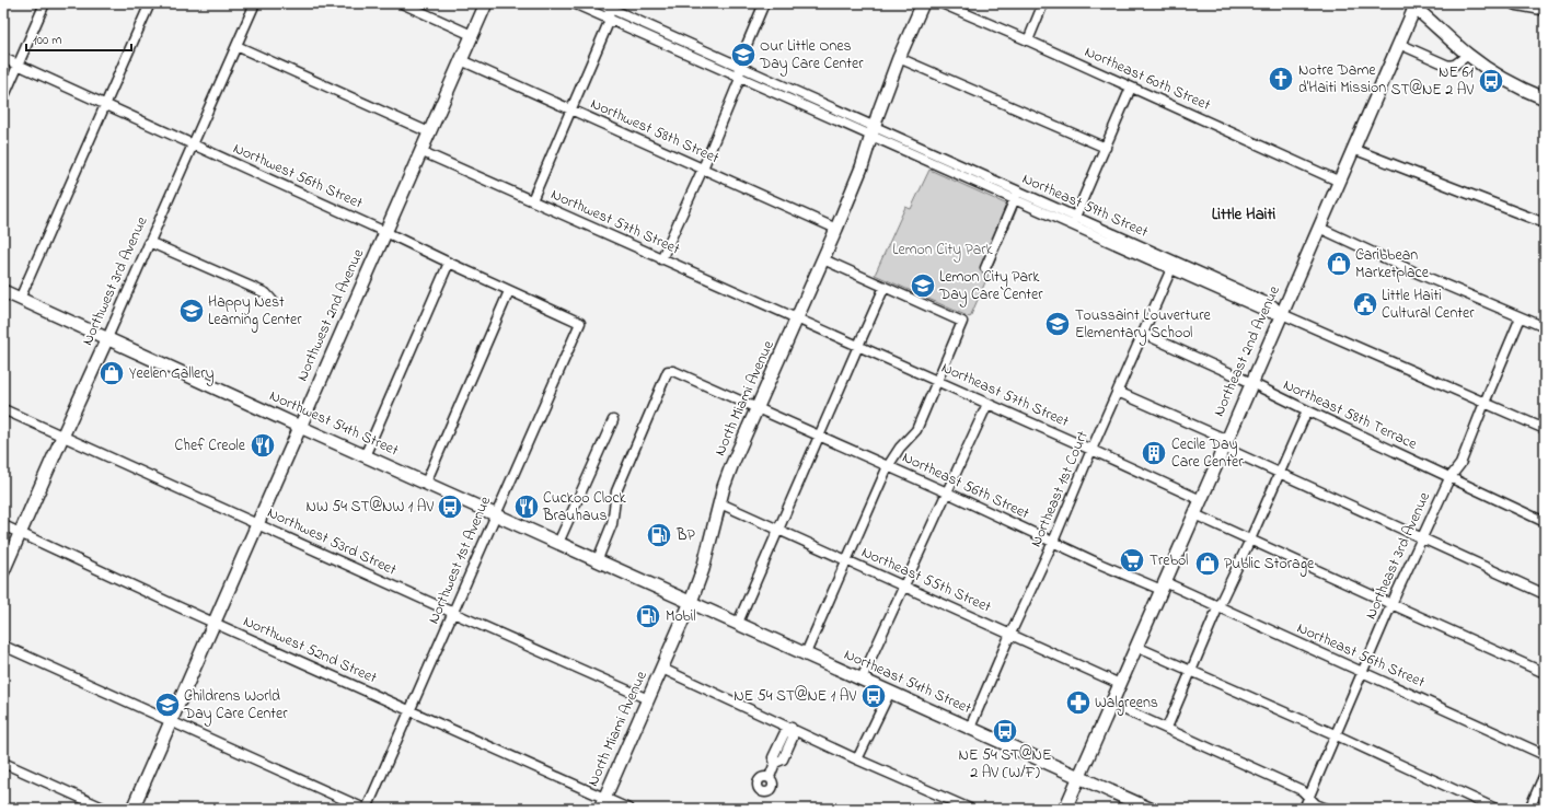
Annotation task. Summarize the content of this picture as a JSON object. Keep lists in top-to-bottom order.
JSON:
{
  "streets": {
    "main road": [
      "Northwest 3rd Avenue",
      "Northwest 2nd Avenue",
      "Northeast 2nd Avenue",
      "North Miami Avenue",
      "Northwest 54th Street",
      "Northeast 54th Street"
    ],
    "street": [
      "Northeast 60th Street",
      "Northwest 58th Street",
      "Northwest 56th Street",
      "Northeast 59th Street",
      "Northwest 57th Street",
      "Northeast 57th Street",
      "Northeast 58th Terrace",
      "Northeast 56th Street",
      "Northeast 1st Court",
      "Northwest 53rd Street",
      "Northeast 3rd Avenue",
      "Northwest 1st Avenue",
      "Northeast 55th Street",
      "Northwest 52nd Street"
    ]
  },
  "crossings": [
    ["Northeast 60th Street", "Northeast 2nd Avenue"],
    ["Northwest 58th Street", "Northwest 2nd Avenue"],
    ["Northwest 58th Street", "North Miami Avenue"],
    ["Northwest 56th Street", "Northwest 3rd Avenue"],
    ["Northwest 56th Street", "Northwest 2nd Avenue"],
    ["Northwest 56th Street", "Northwest 1st Avenue"],
    ["Northeast 59th Street", "Northeast 2nd Avenue"],
    ["Northeast 59th Street", "North Miami Avenue"],
    ["Northeast 59th Street", "Northeast 1st Court"],
    ["Northeast 59th Street", "Northeast 3rd Avenue"],
    ["Northwest 57th Street", "Northwest 2nd Avenue"],
    ["Northwest 57th Street", "Northeast 57th Street"],
    ["Northwest 57th Street", "North Miami Avenue"],
    ["Northwest 3rd Avenue", "Northwest 54th Street"],
    ["Northwest 3rd Avenue", "Northwest 53rd Street"],
    ["Northwest 3rd Avenue", "Northwest 52nd Street"],
    ["Northwest 2nd Avenue", "Northwest 54th Street"],
    ["Northwest 2nd Avenue", "Northwest 53rd Street"],
    ["Northwest 2nd Avenue", "Northwest 52nd Street"],
    ["Northeast 2nd Avenue", "Northeast 57th Street"],
    ["Northeast 2nd Avenue", "Northeast 58th Terrace"],
    ["Northeast 2nd Avenue", "Northeast 56th Street"],
    ["Northeast 2nd Avenue", "Northeast 55th Street"],
    ["Northeast 2nd Avenue", "Northeast 54th Street"],
    ["Northeast 57th Street", "North Miami Avenue"],
    ["Northeast 57th Street", "Northeast 1st Court"],
    ["North Miami Avenue", "Northeast 56th Street"],
    ["North Miami Avenue", "Northwest 53rd Street"],
    ["North Miami Avenue", "Northeast 55th Street"],
    ["North Miami Avenue", "Northwest 52nd Street"],
    ["North Miami Avenue", "Northeast 54th Street"],
    ["Northeast 58th Terrace", "Northeast 1st Court"],
    ["Northeast 58th Terrace", "Northeast 3rd Avenue"],
    ["Northwest 54th Street", "Northwest 1st Avenue"],
    ["Northwest 54th Street", "Northeast 54th Street"],
    ["Northeast 56th Street", "Northeast 1st Court"],
    ["Northeast 56th Street", "Northeast 3rd Avenue"],
    ["Northeast 1st Court", "Northeast 55th Street"],
    ["Northeast 1st Court", "Northeast 54th Street"],
    ["Northwest 53rd Street", "Northwest 1st Avenue"],
    ["Northwest 1st Avenue", "Northwest 52nd Street"]
  ],
  "districts": ["Little Haiti"],
  "parks": ["Lemon City Park"],
  "places": {
    "school or university": [
      "Our Little Ones Day Care Center",
      "Lemon City Park Day Care Center",
      "Happy Nest Learning Center",
      "Toussaint L'ouverture Elementary School",
      "Childrens World Day Care Center"
    ],
    "church": ["Notre Dame d'Haiti Mission"],
    "bus stop": [
      "NE 61 ST@NE 2 AV",
      "NW 54 ST@NW 1 AV",
      "NE 54 ST@NE 1 AV",
      "NE 54 ST@NE 2 AV (W/F)"
    ],
    "shop": ["Caribbean Marketplace", "Yeelen Gallery", "Public Storage"],
    "public building": ["Little Haiti Cultural Center"],
    "restaurant": ["Chef Creole", "Cuckoo Clock Brauhaus"],
    "building": ["Cecile Day Care Center"],
    "fuel station": ["BP", "Mobil"],
    "supermarket": ["Trebol"],
    "pharmacy": ["Walgreens"]
  },
  "scale_bar": "100 m"
}
